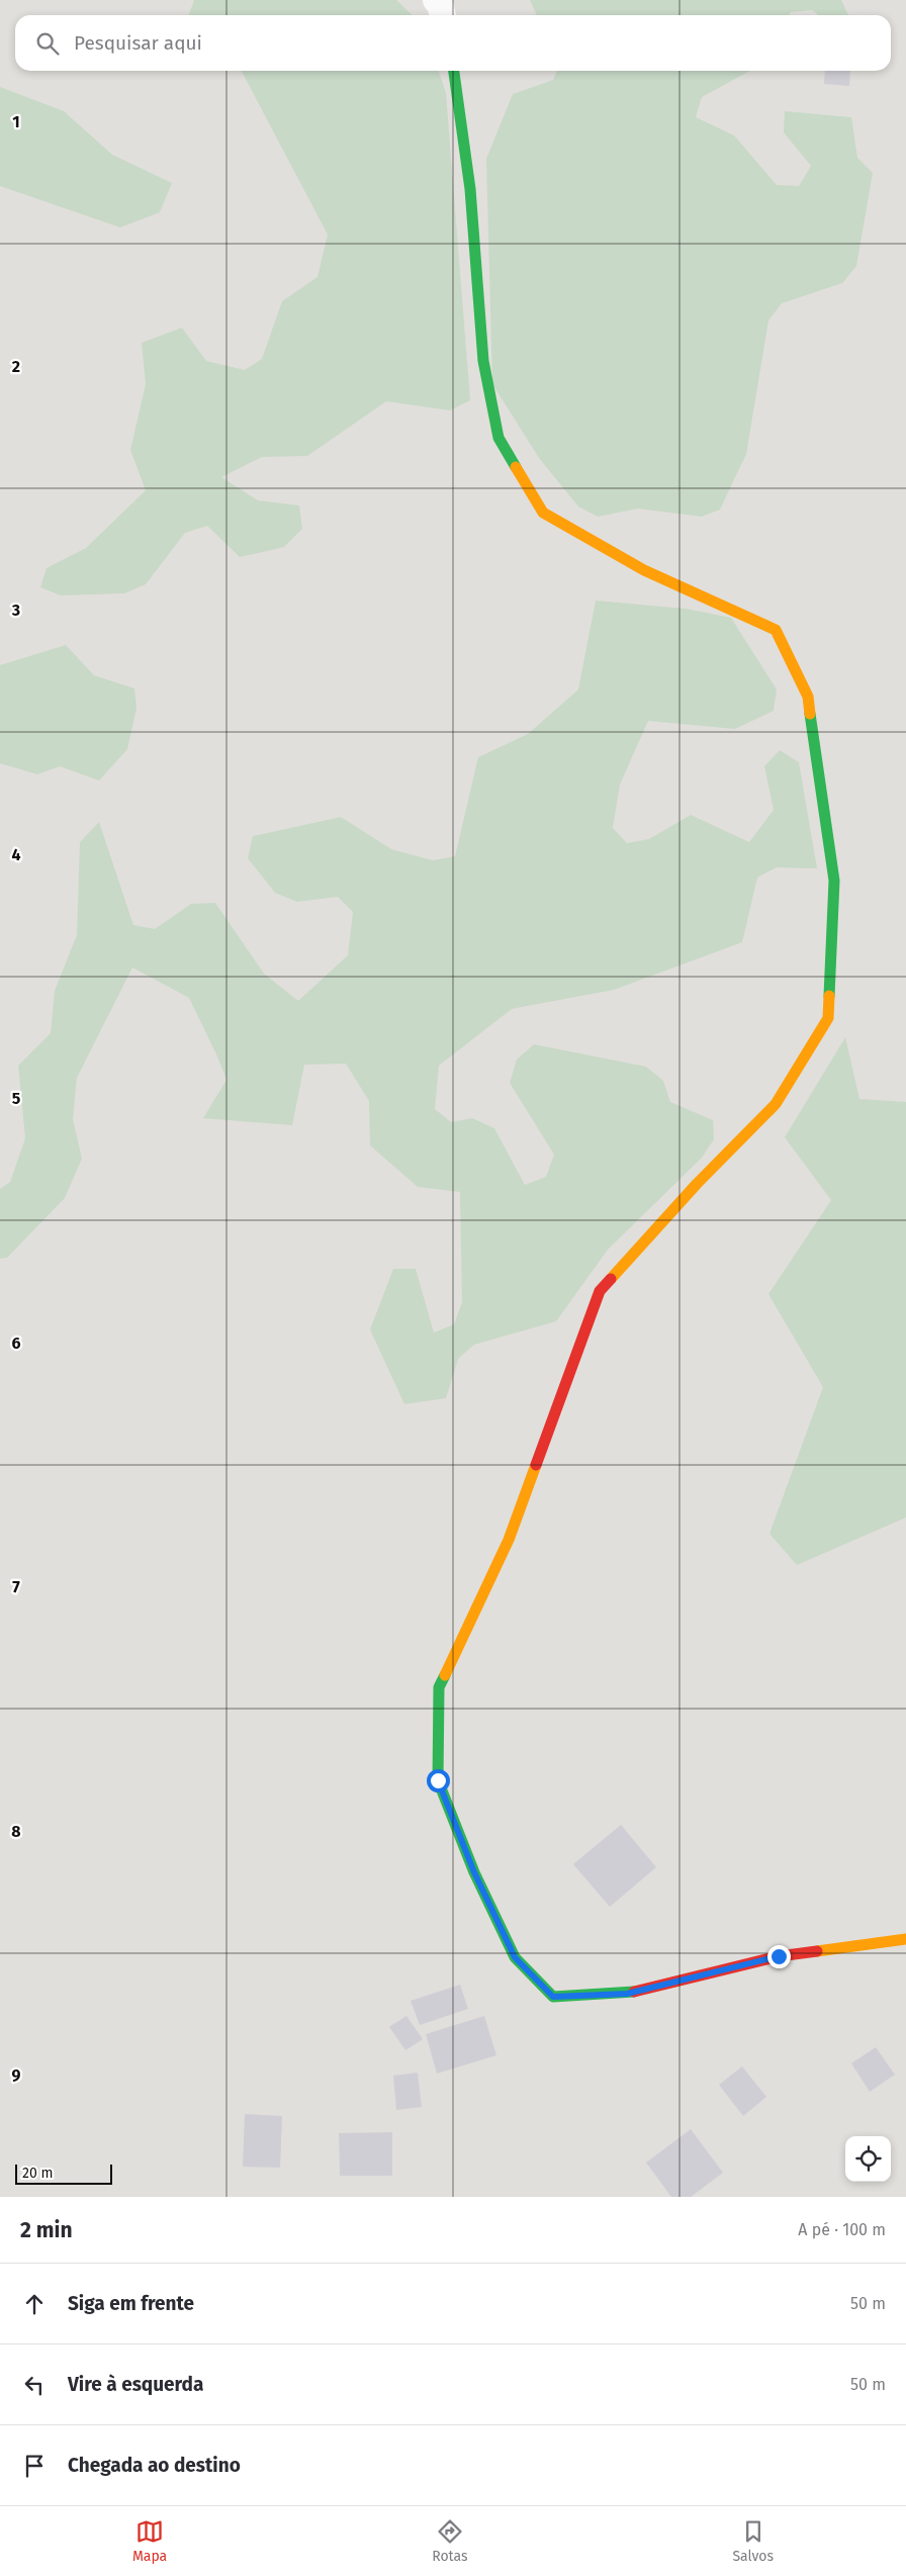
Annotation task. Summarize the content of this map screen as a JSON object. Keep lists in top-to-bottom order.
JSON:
{
  "scale_bar": "20 m",
  "page": {
    "search": "Pesquisar aqui",
    "scale": "20 m",
    "heading": ["2 min", "A pé · 100 m"],
    "list": [
      ["Siga em frente", "50 m"],
      ["Vire à esquerda", "50 m"],
      "Chegada ao destino"
    ],
    "nav": ["Mapa", "Rotas", "Salvos"]
  },
  "grid": {
    "rows": [
      "1",
      "2",
      "3",
      "4",
      "5",
      "6",
      "7",
      "8",
      "9"
    ]
  }
}
